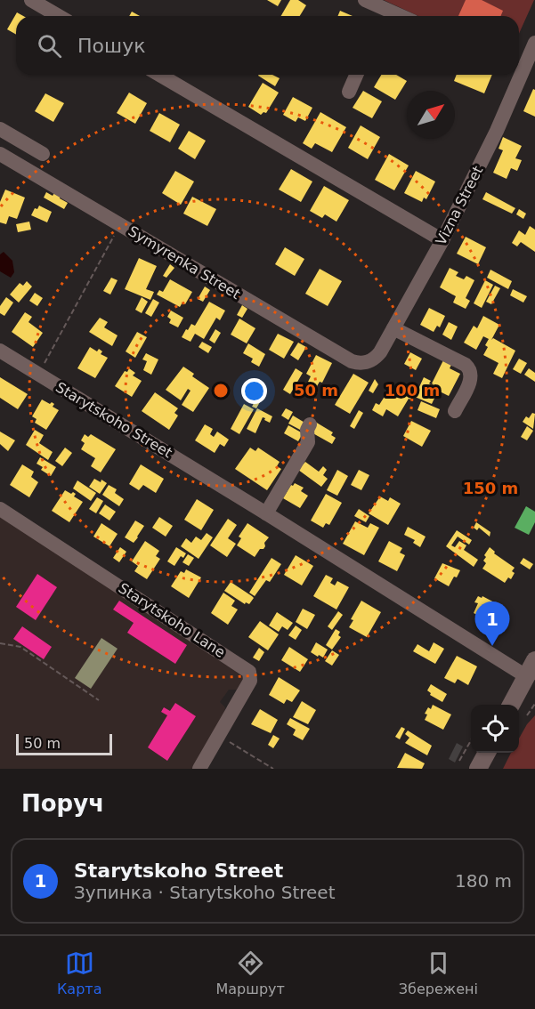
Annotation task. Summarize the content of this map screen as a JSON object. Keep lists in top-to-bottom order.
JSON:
{
  "streets": {
    "street": [
      "Vizna Street",
      "Symyrenka Street",
      "Starytskoho Street",
      "Starytskoho Lane"
    ]
  },
  "crossings": [
    ["Vizna Street", "Symyrenka Street"]
  ],
  "scale_bar": "50 m",
  "north": "top right",
  "page": {
    "search": "Пошук",
    "pins": "1",
    "scale": "50 m",
    "heading": "Поруч",
    "list": [
      {
        "mark": "1",
        "name": "Starytskoho Street",
        "note": "Зупинка · Starytskoho Street",
        "value": "180 m"
      }
    ],
    "nav": ["Карта", "Маршрут", "Збережені"]
  },
  "rings": ["50 m", "100 m", "150 m"]
}
